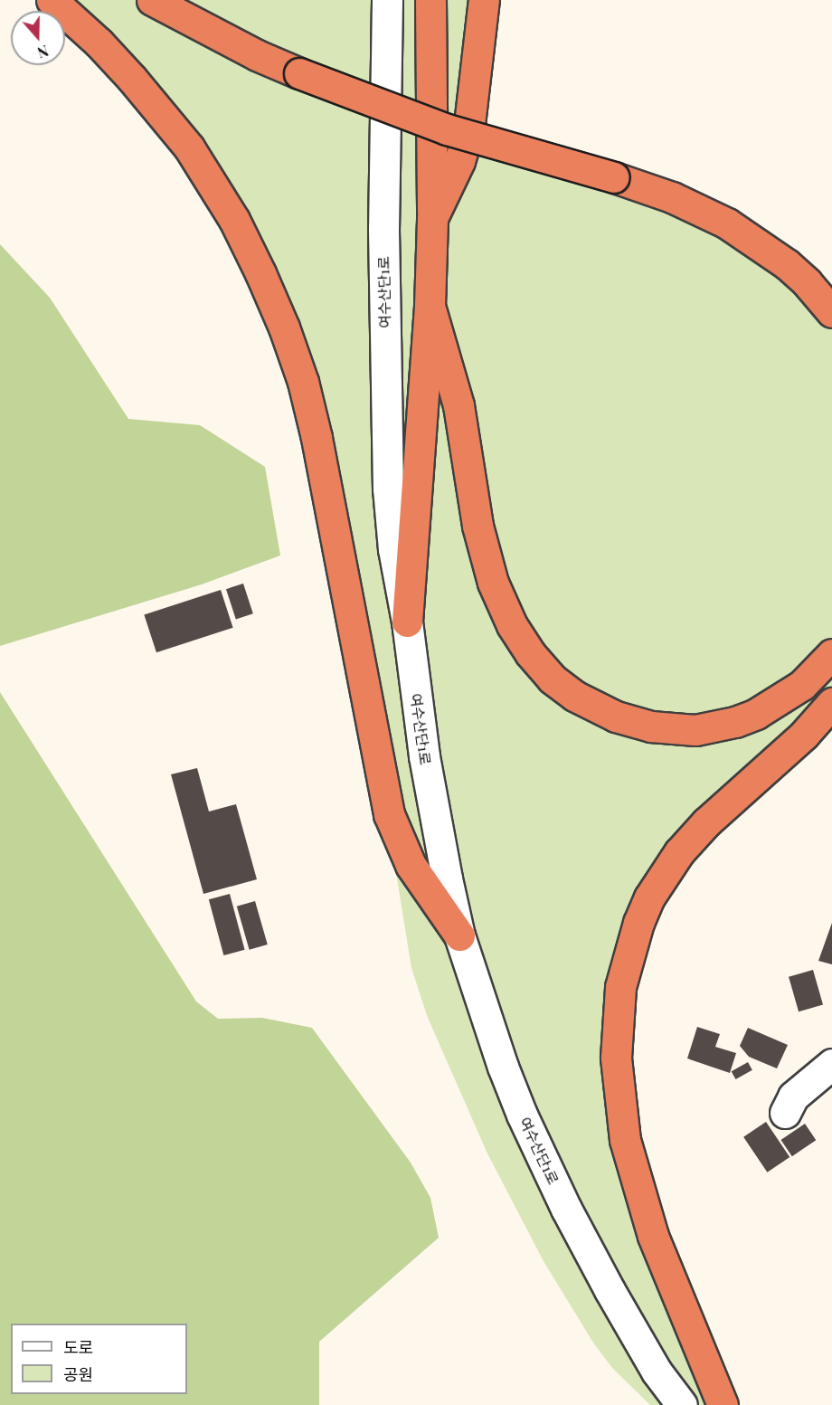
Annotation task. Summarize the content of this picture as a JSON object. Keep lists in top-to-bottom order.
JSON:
{
  "streets": {
    "street": ["여수산단1로"]
  },
  "legend": ["도로", "공원"],
  "north": "bottom"
}
